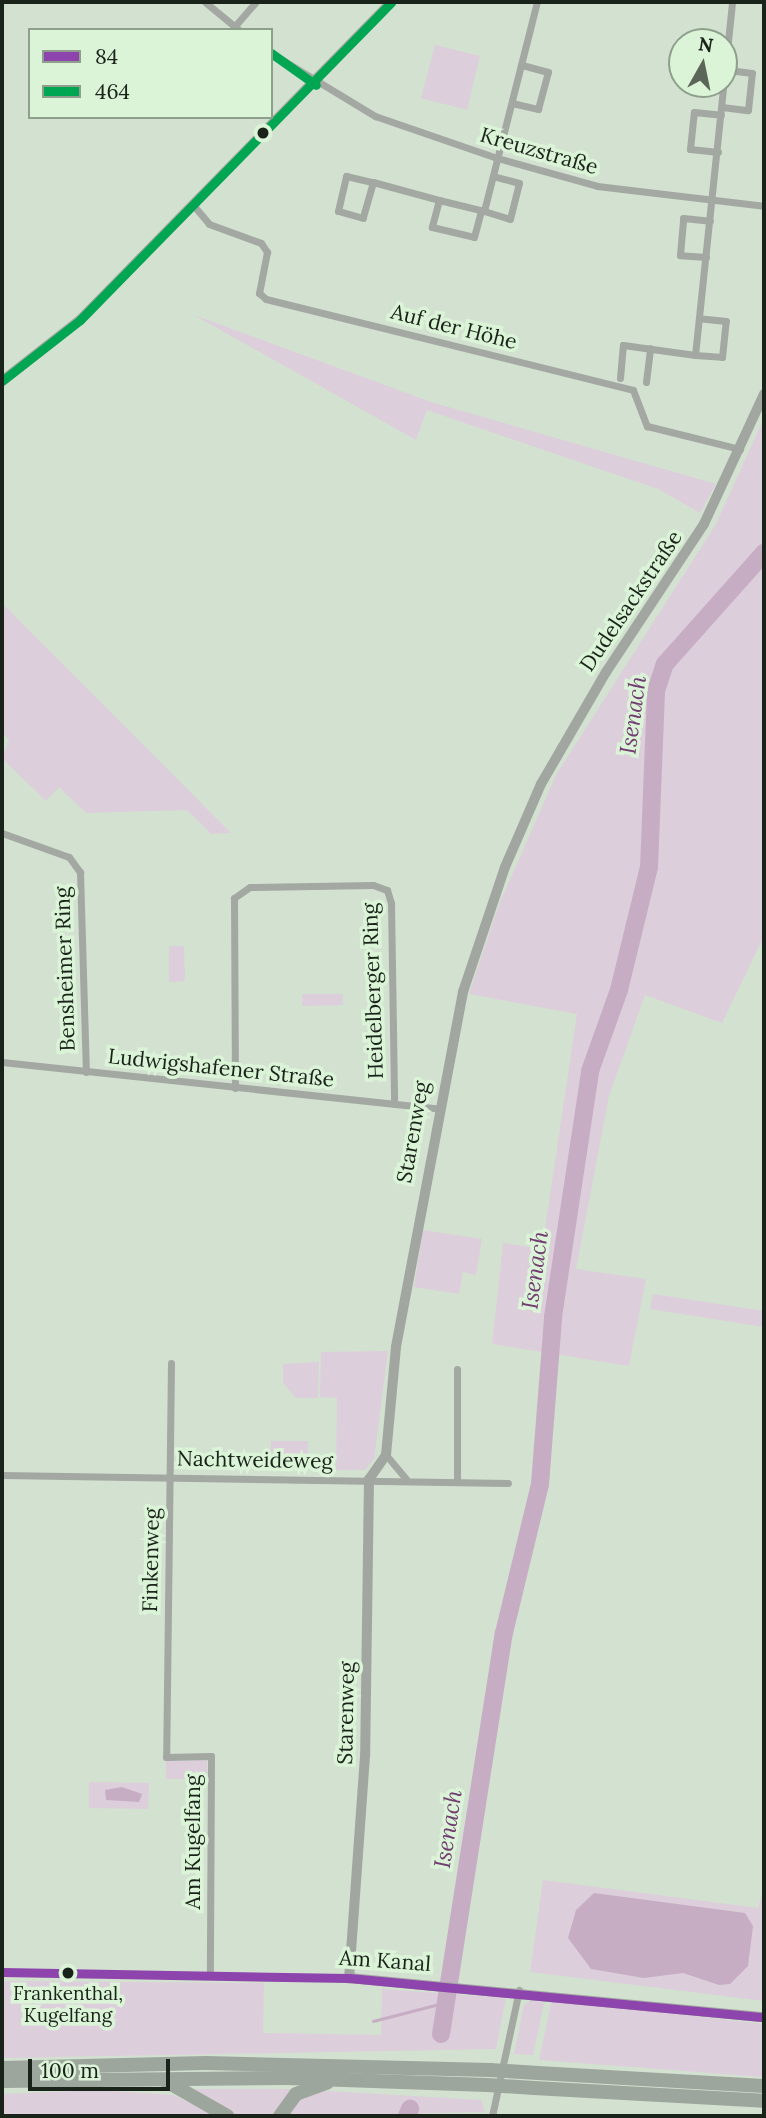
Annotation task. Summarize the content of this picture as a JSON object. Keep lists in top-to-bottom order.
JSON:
{
  "streets": {
    "street": [
      "Kreuzstraße",
      "Auf der Höhe",
      "Dudelsackstraße",
      "Bensheimer Ring",
      "Heidelberger Ring",
      "Ludwigshafener Straße",
      "Starenweg",
      "Nachtweideweg",
      "Finkenweg",
      "Am Kugelfang",
      "Am Kanal"
    ]
  },
  "crossings": [
    ["Auf der Höhe", "Dudelsackstraße"],
    ["Dudelsackstraße", "Starenweg"],
    ["Bensheimer Ring", "Ludwigshafener Straße"],
    ["Heidelberger Ring", "Ludwigshafener Straße"],
    ["Ludwigshafener Straße", "Starenweg"],
    ["Starenweg", "Nachtweideweg"],
    ["Starenweg", "Am Kanal"],
    ["Nachtweideweg", "Finkenweg"],
    ["Finkenweg", "Am Kugelfang"],
    ["Am Kugelfang", "Am Kanal"]
  ],
  "water": ["Isenach"],
  "places": ["Frankenthal, Kugelfang"],
  "lines": ["transit line 464", "transit line 84"],
  "legend": ["84", "464"],
  "scale_bar": "100 m",
  "north": "top"
}
